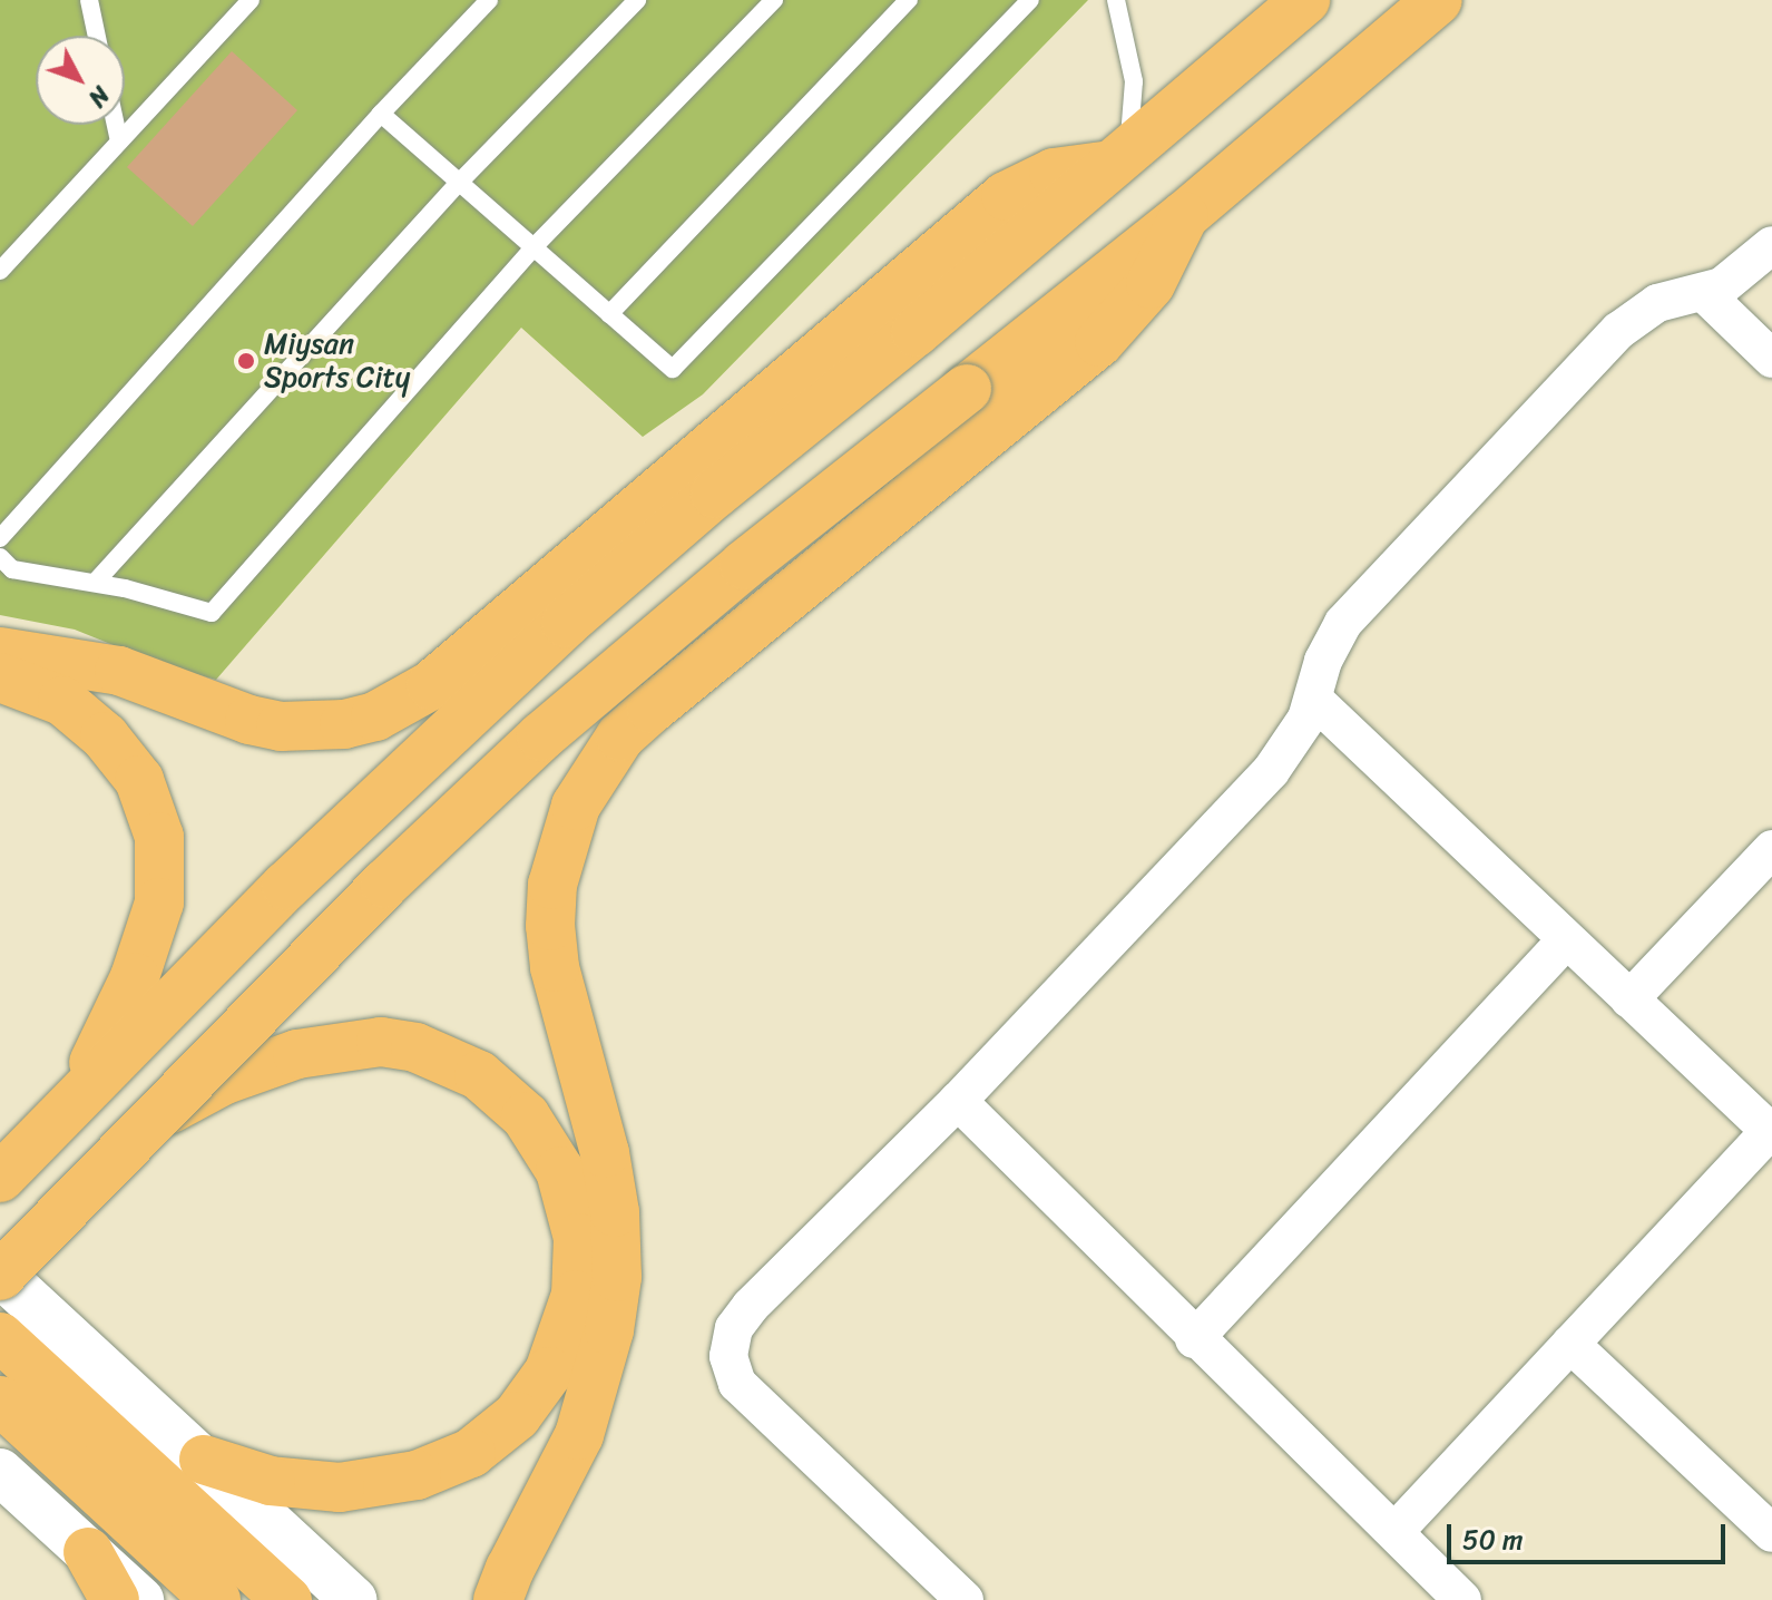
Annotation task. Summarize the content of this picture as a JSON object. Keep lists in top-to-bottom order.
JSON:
{
  "places": ["Miysan Sports City"],
  "scale_bar": "50 m",
  "north": "bottom right"
}
